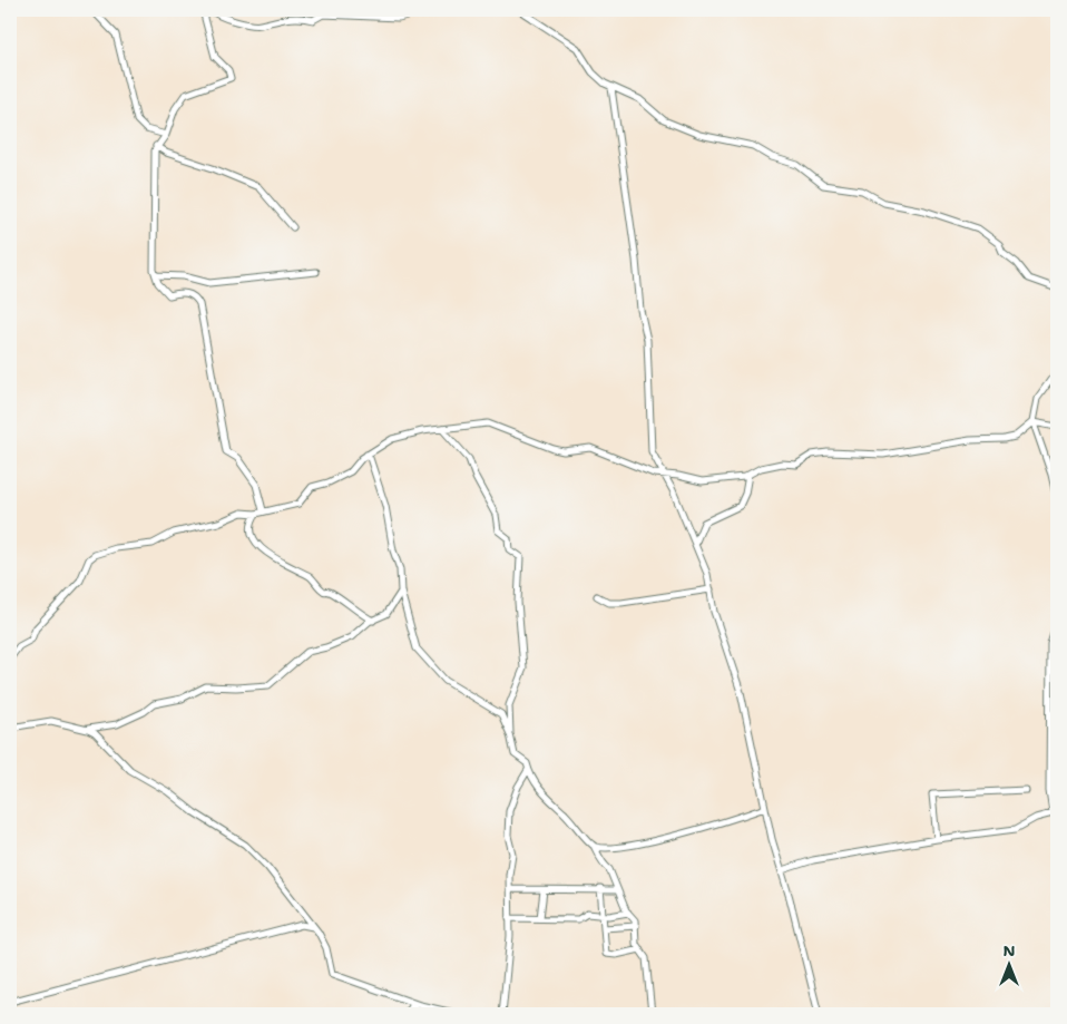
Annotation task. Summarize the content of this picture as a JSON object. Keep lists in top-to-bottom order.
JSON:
{
  "north": "top"
}
